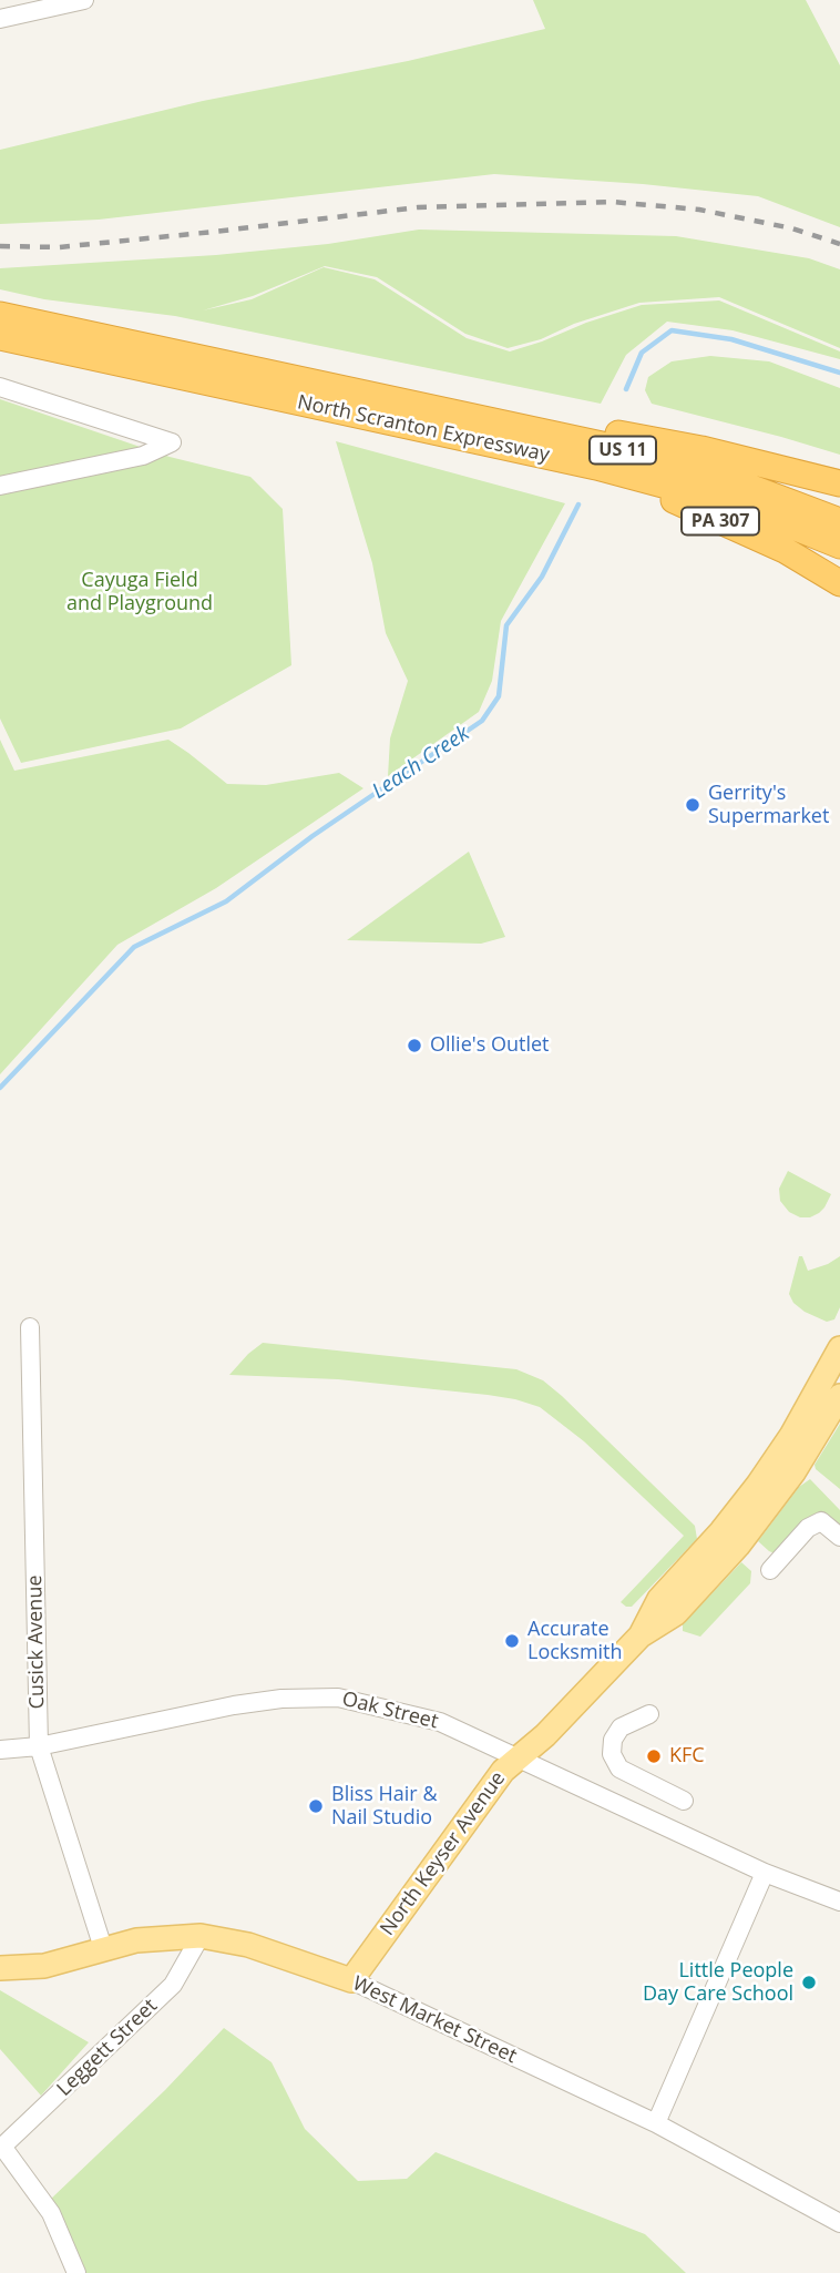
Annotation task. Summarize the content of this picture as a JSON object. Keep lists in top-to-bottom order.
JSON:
{
  "streets": {
    "highway": ["North Scranton Expressway", "US 11", "PA 307"],
    "main road": ["North Keyser Avenue", "West Market Street"],
    "street": ["Cusick Avenue", "Oak Street", "Leggett Street"]
  },
  "crossings": [
    ["North Scranton Expressway", "PA 307"],
    ["Cusick Avenue", "Oak Street"],
    ["Cusick Avenue", "West Market Street"],
    ["Oak Street", "North Keyser Avenue"],
    ["North Keyser Avenue", "West Market Street"],
    ["West Market Street", "Leggett Street"]
  ],
  "water": ["Leach Creek"],
  "parks": ["Cayuga Field and Playground"],
  "places": [
    "Gerrity's Supermarket",
    "Ollie's Outlet",
    "Accurate Locksmith",
    "KFC",
    "Bliss Hair & Nail Studio",
    "Little People Day Care School"
  ]
}
